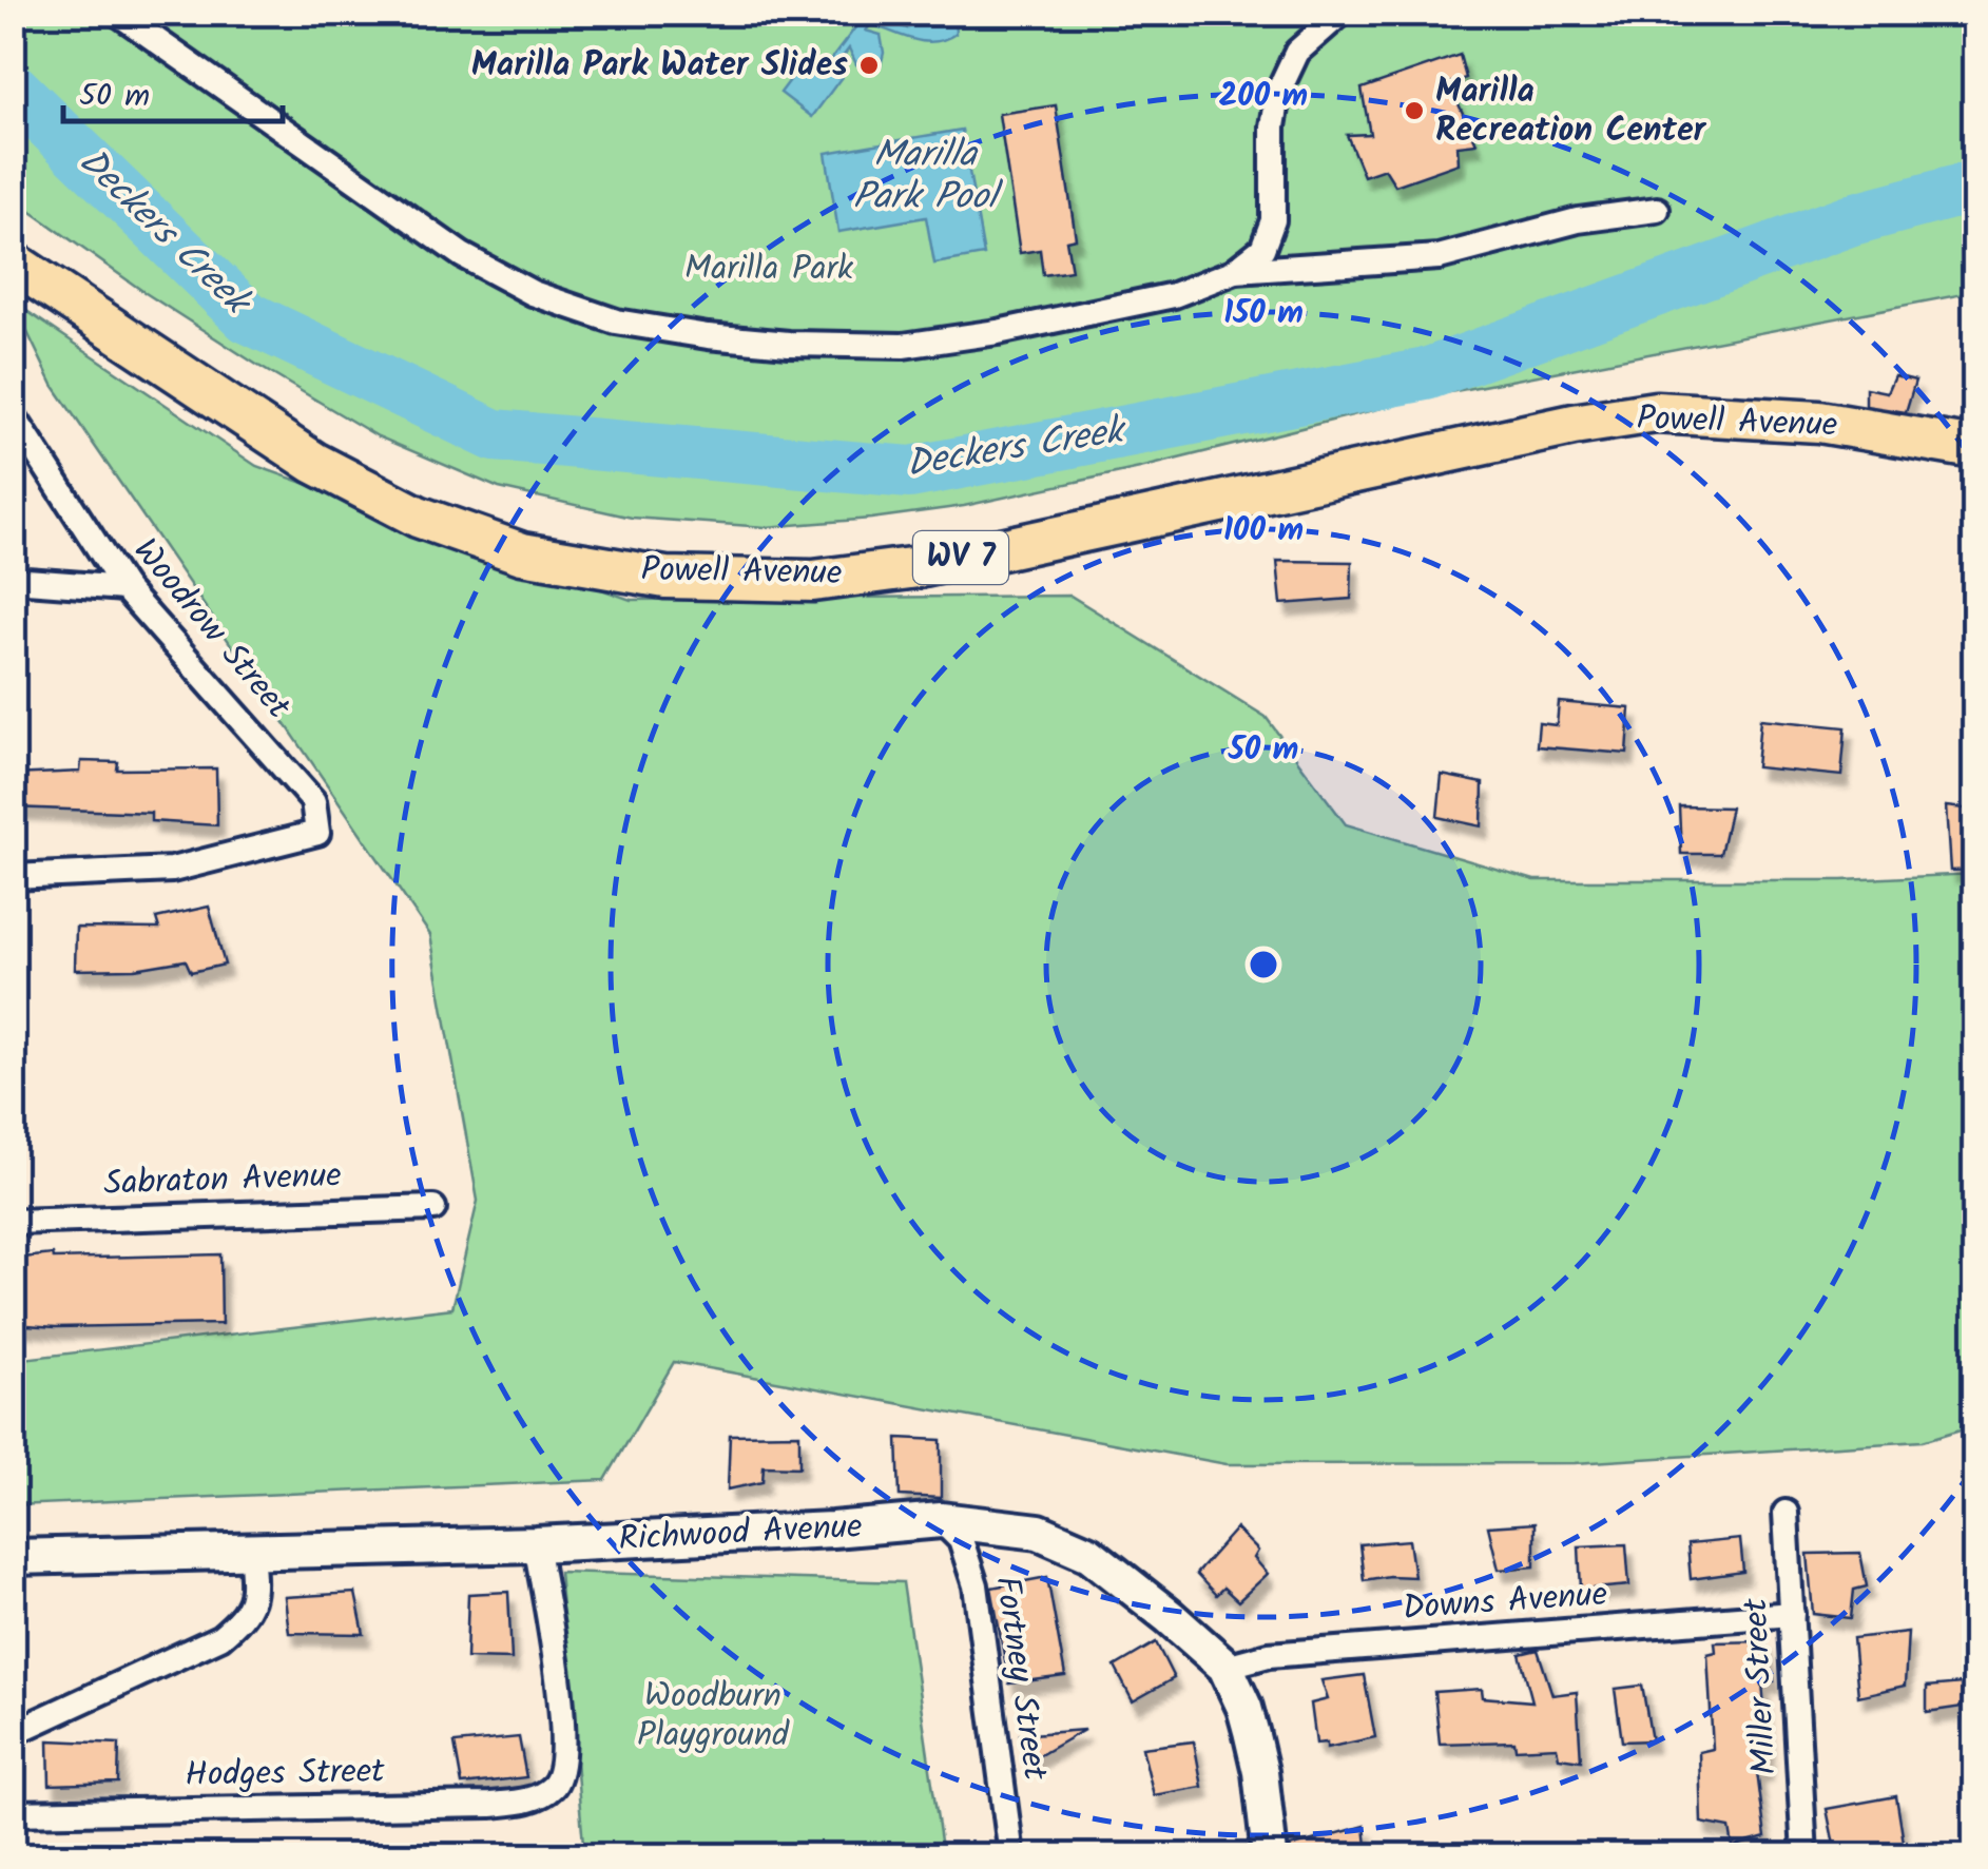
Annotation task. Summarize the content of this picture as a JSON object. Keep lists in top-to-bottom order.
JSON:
{
  "streets": {
    "main road": ["Powell Avenue", "WV 7"],
    "street": [
      "Woodrow Street",
      "Sabraton Avenue",
      "Richwood Avenue",
      "Downs Avenue",
      "Fortney Street",
      "Miller Street",
      "Hodges Street"
    ]
  },
  "crossings": [
    ["Richwood Avenue", "Downs Avenue"],
    ["Richwood Avenue", "Fortney Street"],
    ["Richwood Avenue", "Hodges Street"],
    ["Downs Avenue", "Miller Street"]
  ],
  "water": ["Marilla Park Pool", "Deckers Creek"],
  "parks": ["Marilla Park", "Woodburn Playground"],
  "places": ["Marilla Park Water Slides", "Marilla Recreation Center"],
  "scale_bar": "50 m",
  "rings": [
    "200 m",
    "150 m",
    "100 m",
    "50 m"
  ]
}
